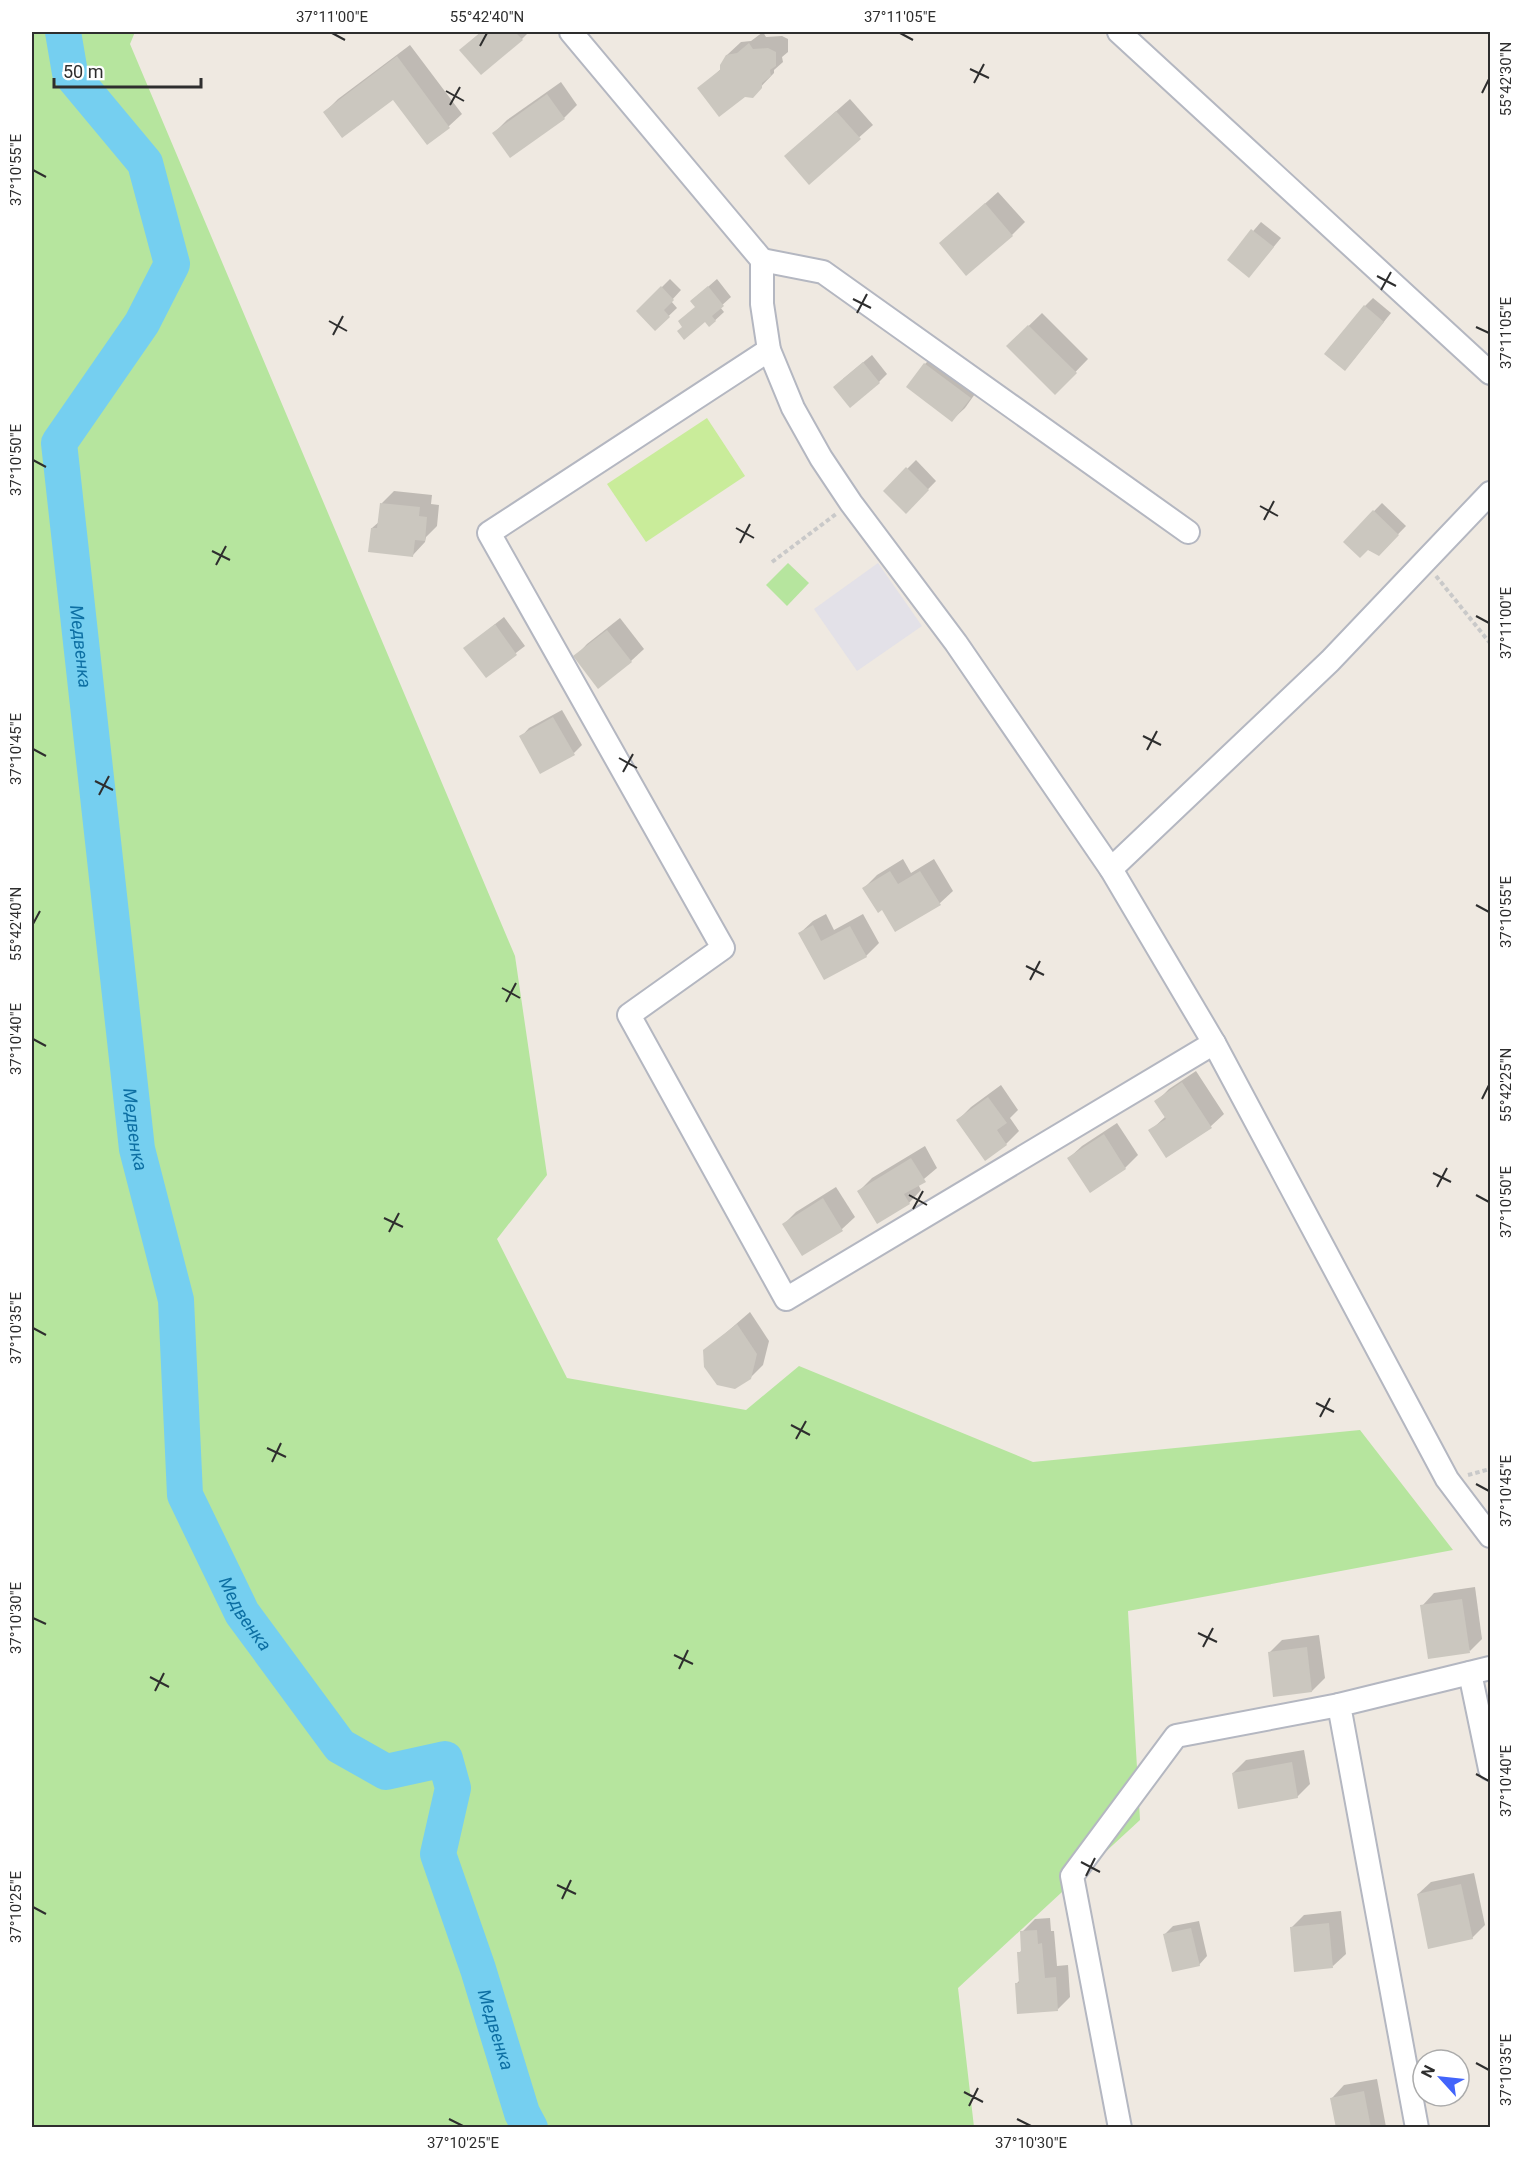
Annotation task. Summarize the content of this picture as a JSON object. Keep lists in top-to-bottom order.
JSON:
{
  "water": ["Медвенка"],
  "scale_bar": "50 m",
  "north": "top left",
  "coordinates": [
    "37°11'00\"E",
    "55°42'40\"N",
    "37°11'05\"E",
    "55°42'30\"N",
    "37°10'55\"E",
    "37°10'50\"E",
    "37°10'45\"E",
    "37°10'40\"E",
    "55°42'25\"N",
    "37°10'35\"E",
    "37°10'30\"E",
    "37°10'25\"E"
  ]
}
